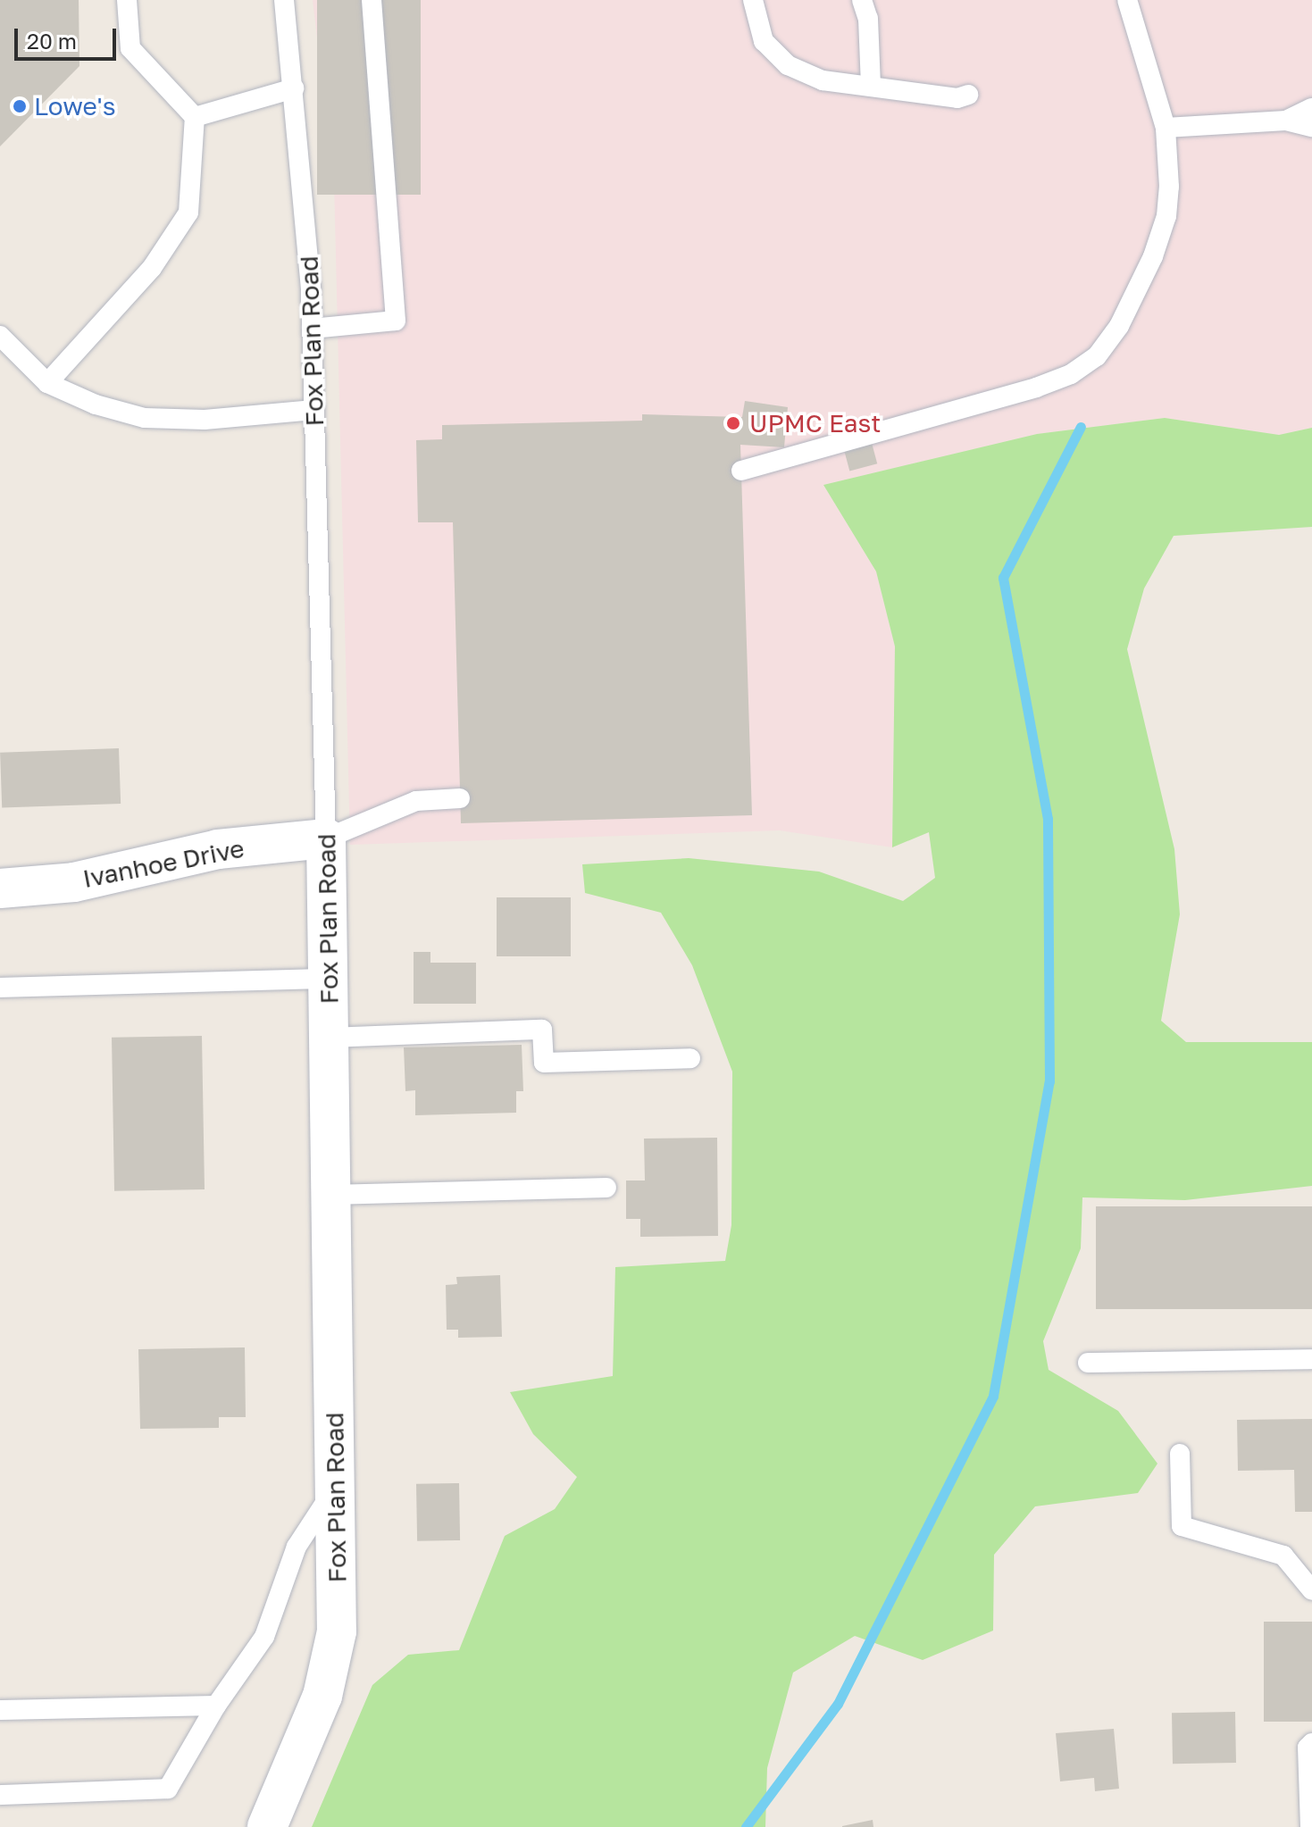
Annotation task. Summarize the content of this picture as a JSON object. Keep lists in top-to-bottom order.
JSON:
{
  "streets": {
    "street": ["Fox Plan Road", "Ivanhoe Drive"]
  },
  "crossings": [
    ["Fox Plan Road", "Ivanhoe Drive"]
  ],
  "places": ["Lowe's", "UPMC East"],
  "scale_bar": "20 m"
}
